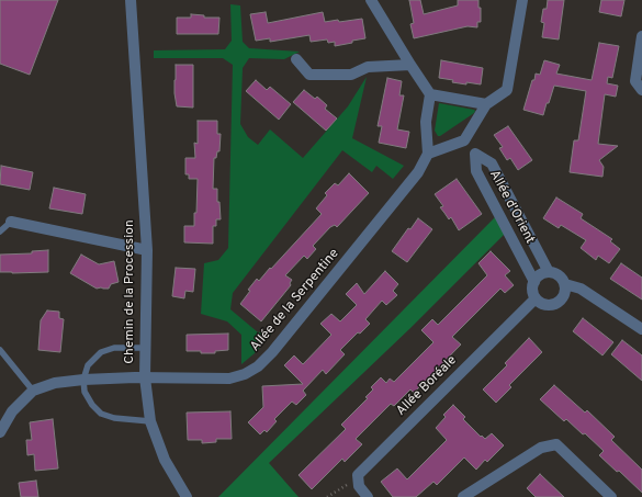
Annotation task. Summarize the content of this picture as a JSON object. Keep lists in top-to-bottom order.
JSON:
{
  "streets": {
    "street": [
      "Allée d'Orient",
      "Chemin de la Procession",
      "Allée de la Serpentine",
      "Allée Boréale"
    ]
  },
  "crossings": [
    ["Allée d'Orient", "Allée Boréale"],
    ["Chemin de la Procession", "Allée de la Serpentine"]
  ]
}
